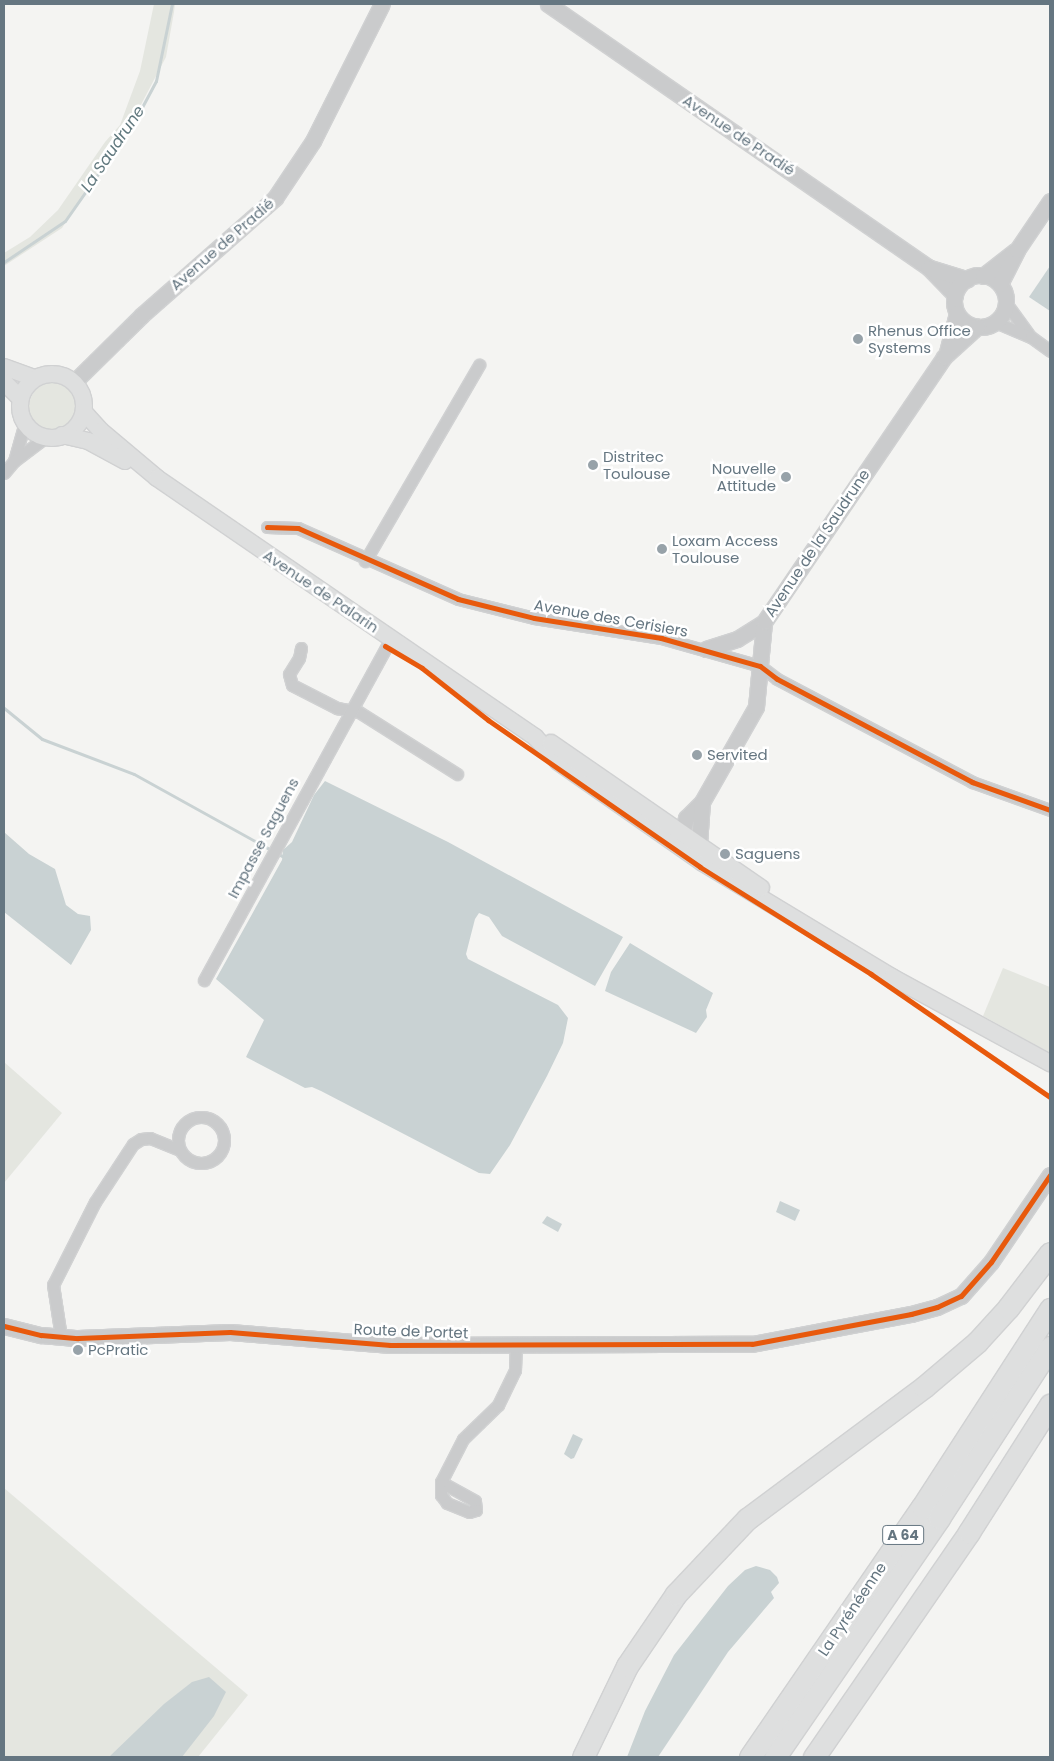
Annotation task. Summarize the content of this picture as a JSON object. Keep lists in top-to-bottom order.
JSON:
{
  "streets": {
    "highway": ["A 64", "La Pyrénéenne"],
    "main road": ["Avenue de Palarin"],
    "street": [
      "Avenue de Pradié",
      "Avenue de la Saudrune",
      "Avenue des Cerisiers",
      "Impasse Saguens",
      "Route de Portet"
    ]
  },
  "crossings": [
    ["Avenue de Pradié", "Avenue de la Saudrune"],
    ["Avenue de Pradié", "Avenue de Palarin"],
    ["Avenue de la Saudrune", "Avenue de Palarin"],
    ["Avenue de la Saudrune", "Avenue des Cerisiers"],
    ["Avenue de Palarin", "Impasse Saguens"]
  ],
  "water": ["La Saudrune"],
  "places": [
    "Rhenus Office Systems",
    "Distritec Toulouse",
    "Nouvelle Attitude",
    "Loxam Access Toulouse",
    "Servited",
    "Saguens",
    "PcPratic"
  ]
}
